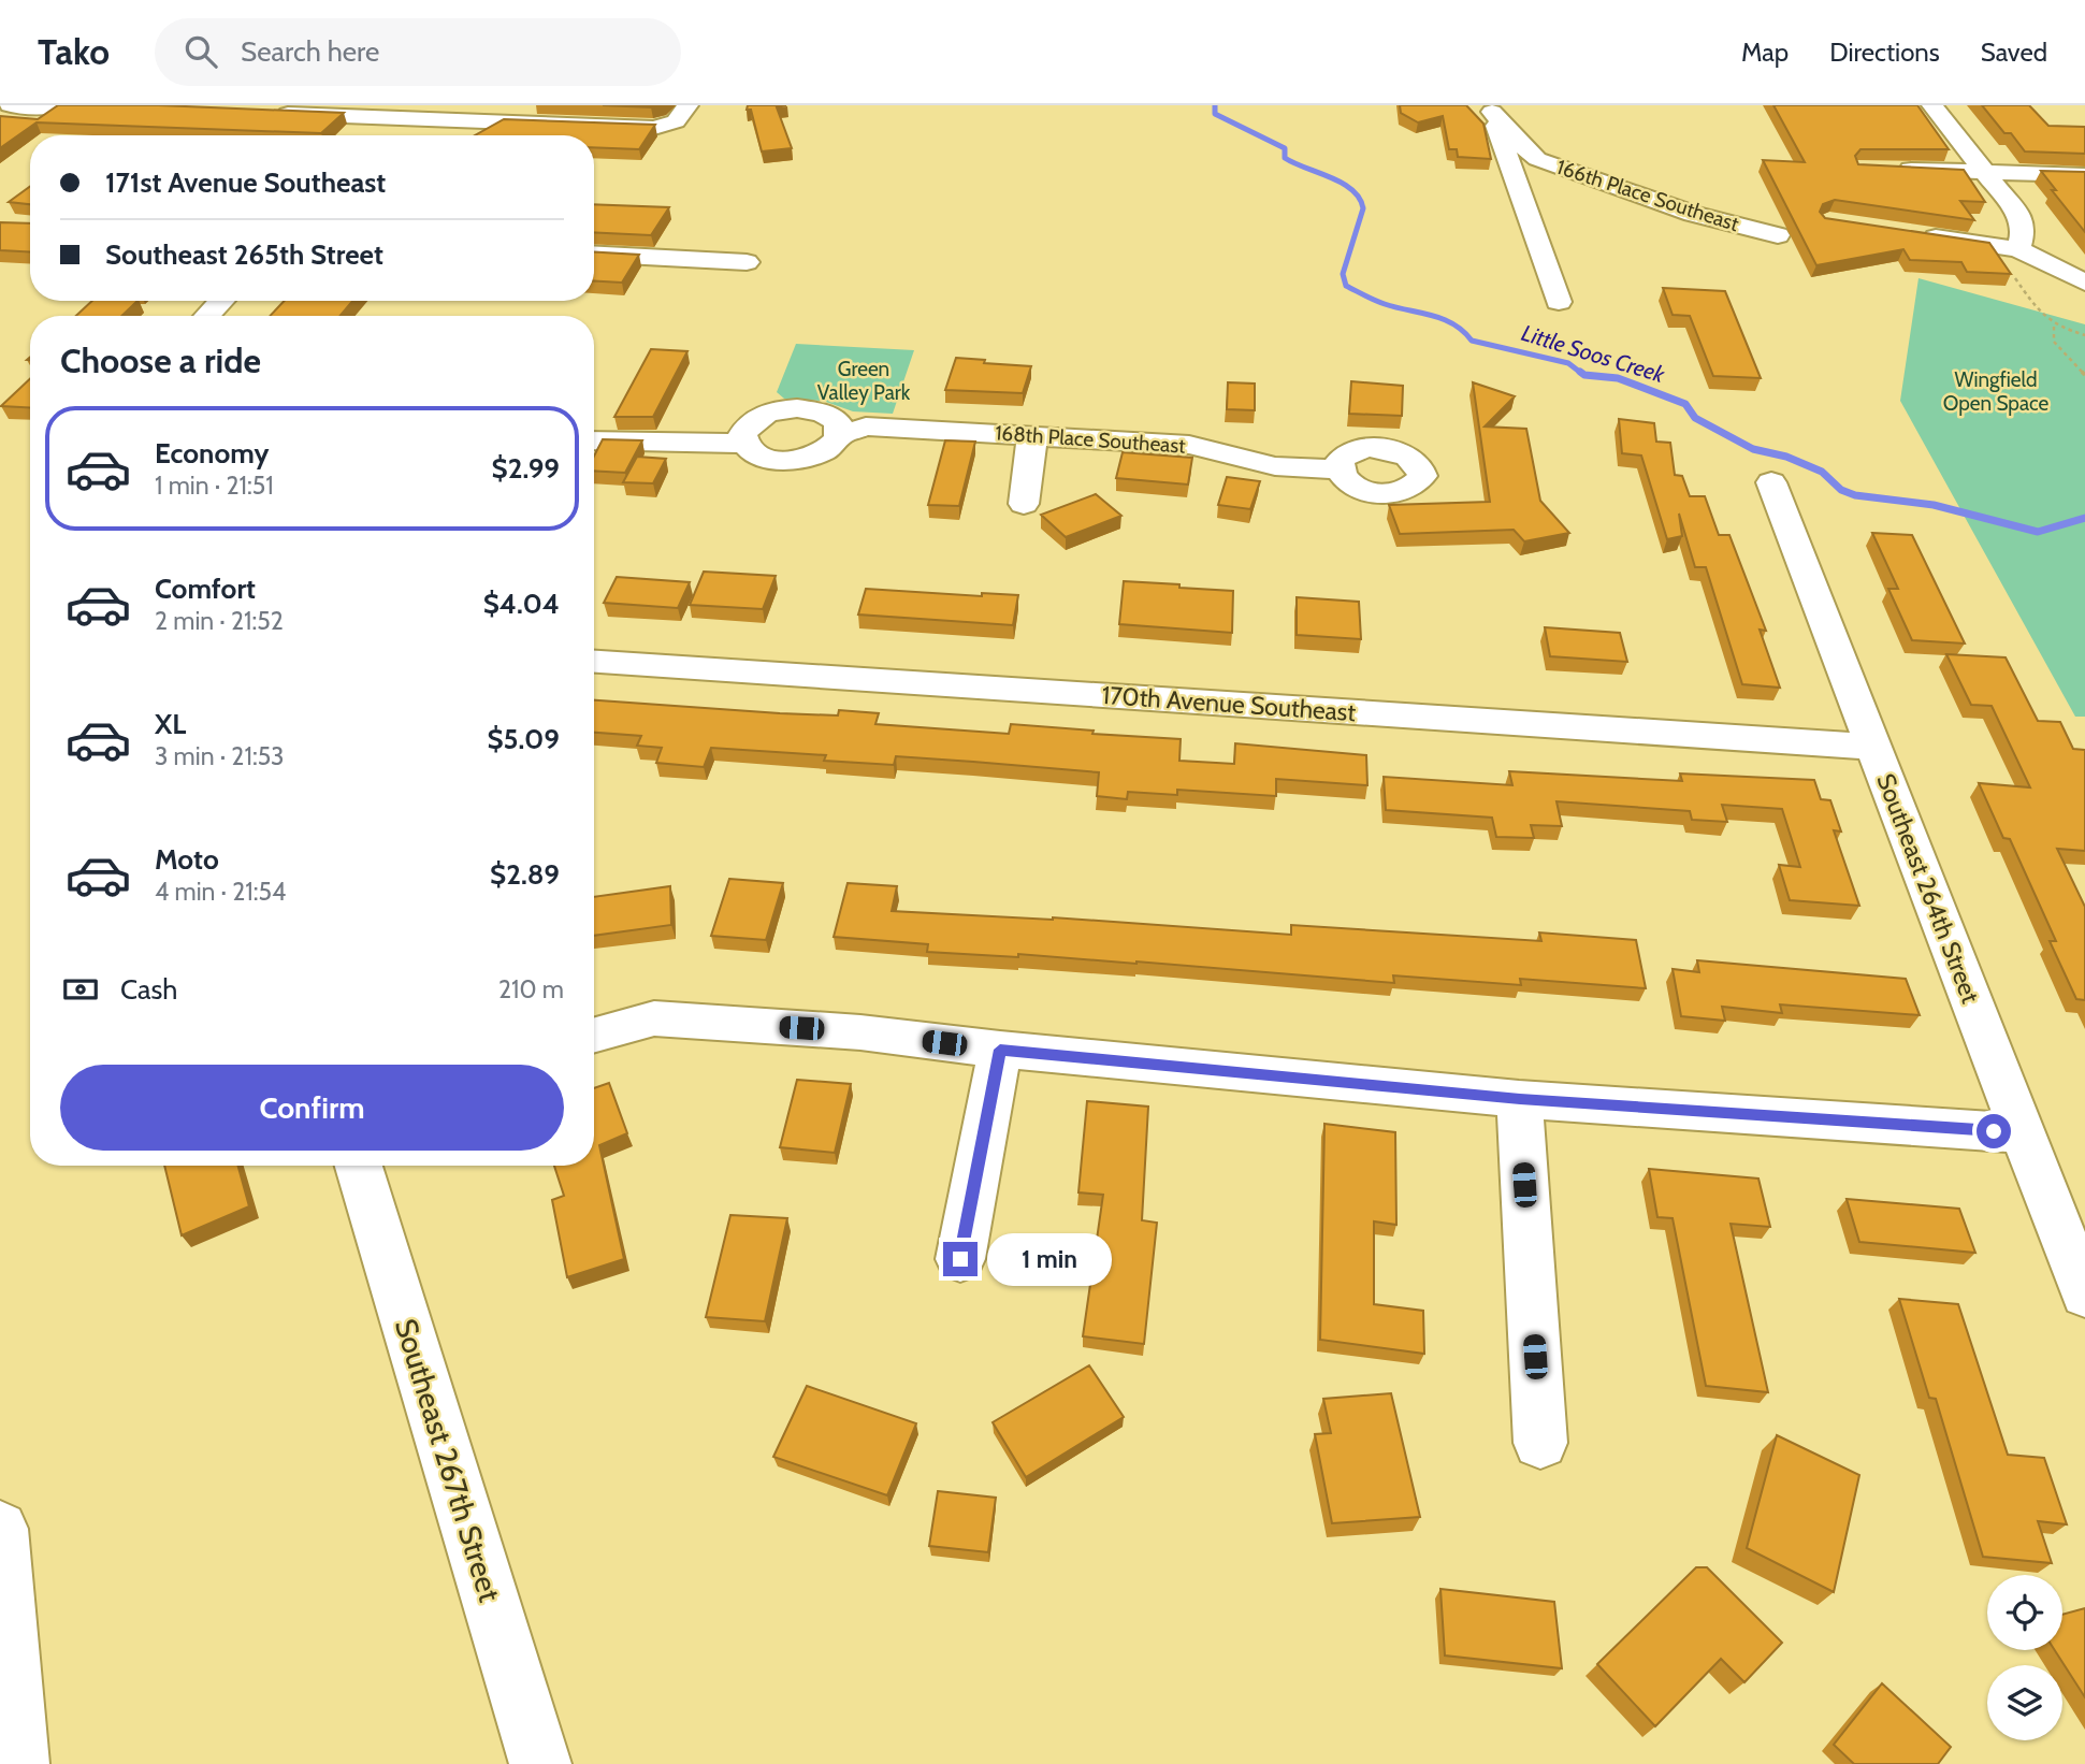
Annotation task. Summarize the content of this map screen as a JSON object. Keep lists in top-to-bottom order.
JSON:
{
  "streets": {
    "main road": [
      "166th Place Southeast",
      "168th Place Southeast",
      "170th Avenue Southeast",
      "Southeast 264th Street",
      "Southeast 267th Street"
    ]
  },
  "crossings": [
    ["170th Avenue Southeast", "Southeast 264th Street"]
  ],
  "water": ["Little Soos Creek"],
  "parks": ["Green Valley Park", "Wingfield Open Space"],
  "page": {
    "header": "Tako",
    "search": "Search here",
    "nav": ["Map", "Directions", "Saved"],
    "banner": ["171st Avenue Southeast", "Southeast 265th Street"],
    "heading": "Choose a ride",
    "list": [
      {
        "name": "Economy",
        "note": "1 min · 21:51",
        "value": "$2.99"
      },
      {
        "name": "Comfort",
        "note": "2 min · 21:52",
        "value": "$4.04"
      },
      {
        "name": "XL",
        "note": "3 min · 21:53",
        "value": "$5.09"
      },
      {
        "name": "Moto",
        "note": "4 min · 21:54",
        "value": "$2.89"
      }
    ],
    "pay": ["Cash", "210 m"],
    "buttons": "Confirm",
    "bubble": "1 min"
  }
}
